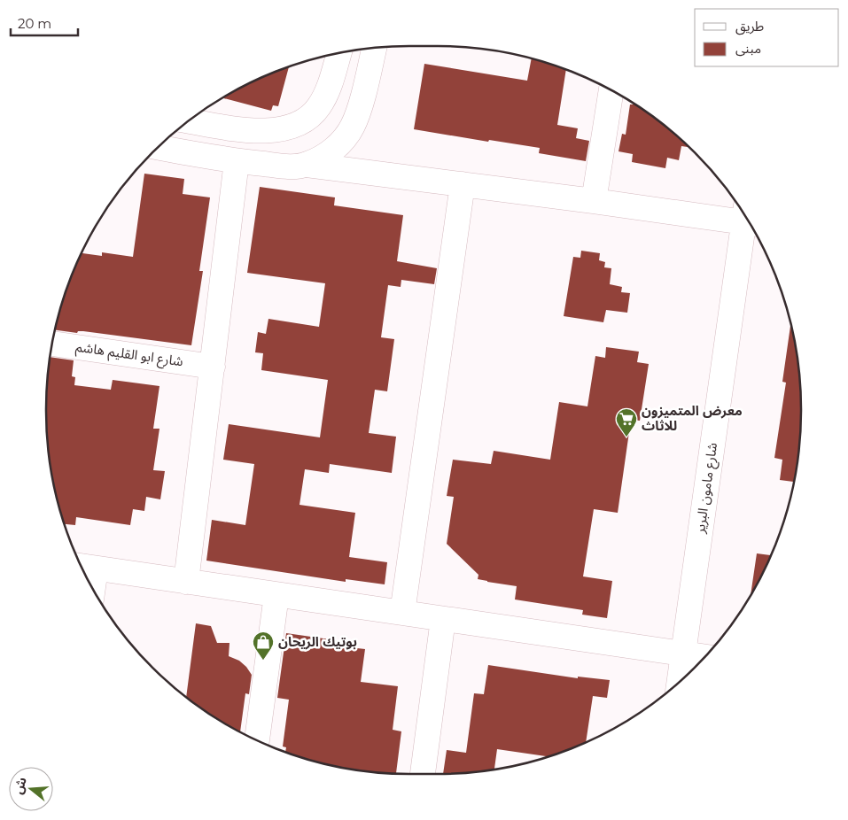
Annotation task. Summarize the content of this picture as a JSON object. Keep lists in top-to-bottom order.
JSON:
{
  "streets": {
    "street": ["شارع ابو القليم هاشم", "شارع مامون البرير"]
  },
  "places": {
    "supermarket": ["معرض المتميزون للاثاث"],
    "shop": ["بوتيك الريحان"]
  },
  "legend": ["طريق", "مبنى"],
  "scale_bar": "20 m",
  "north": "left"
}
